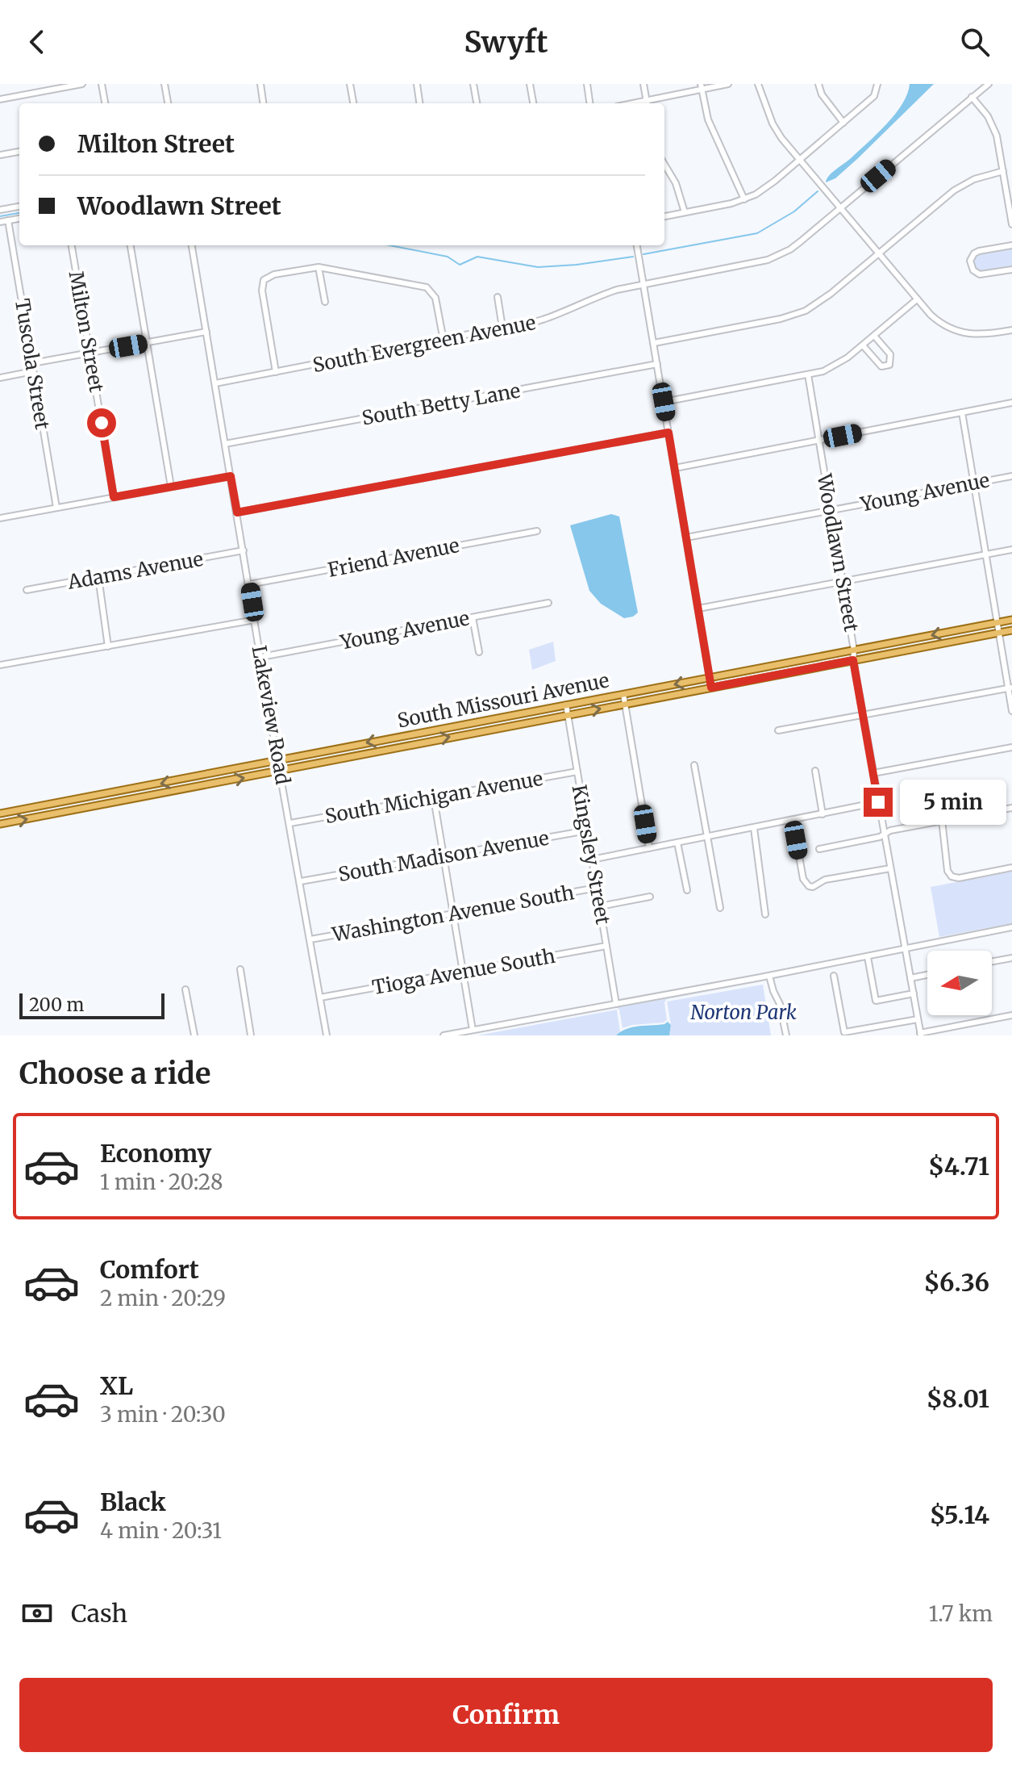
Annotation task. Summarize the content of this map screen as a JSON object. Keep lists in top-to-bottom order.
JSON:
{
  "streets": {
    "main road": ["South Missouri Avenue"],
    "street": [
      "Milton Street",
      "South Evergreen Avenue",
      "Tuscola Street",
      "South Betty Lane",
      "Young Avenue",
      "Woodlawn Street",
      "Friend Avenue",
      "Adams Avenue",
      "Lakeview Road",
      "South Michigan Avenue",
      "Kingsley Street",
      "South Madison Avenue",
      "Washington Avenue South",
      "Tioga Avenue South"
    ]
  },
  "crossings": [
    ["South Evergreen Avenue", "Lakeview Road"],
    ["South Betty Lane", "Lakeview Road"],
    ["Young Avenue", "Woodlawn Street"],
    ["Young Avenue", "Lakeview Road"],
    ["Woodlawn Street", "South Missouri Avenue"],
    ["Friend Avenue", "Lakeview Road"],
    ["Adams Avenue", "Lakeview Road"],
    ["South Missouri Avenue", "Lakeview Road"],
    ["South Missouri Avenue", "Kingsley Street"],
    ["Lakeview Road", "South Michigan Avenue"],
    ["Lakeview Road", "South Madison Avenue"],
    ["Lakeview Road", "Washington Avenue South"],
    ["Lakeview Road", "Tioga Avenue South"],
    ["South Michigan Avenue", "Kingsley Street"],
    ["Kingsley Street", "South Madison Avenue"],
    ["Kingsley Street", "Washington Avenue South"],
    ["Kingsley Street", "Tioga Avenue South"]
  ],
  "parks": ["Norton Park"],
  "scale_bar": "200 m",
  "north": "left",
  "page": {
    "header": "Swyft",
    "banner": ["Milton Street", "Woodlawn Street"],
    "bubble": "5 min",
    "scale": "200 m",
    "heading": "Choose a ride",
    "list": [
      {
        "name": "Economy",
        "note": "1 min · 20:28",
        "value": "$4.71"
      },
      {
        "name": "Comfort",
        "note": "2 min · 20:29",
        "value": "$6.36"
      },
      {
        "name": "XL",
        "note": "3 min · 20:30",
        "value": "$8.01"
      },
      {
        "name": "Black",
        "note": "4 min · 20:31",
        "value": "$5.14"
      }
    ],
    "pay": ["Cash", "1.7 km"],
    "buttons": "Confirm"
  }
}
